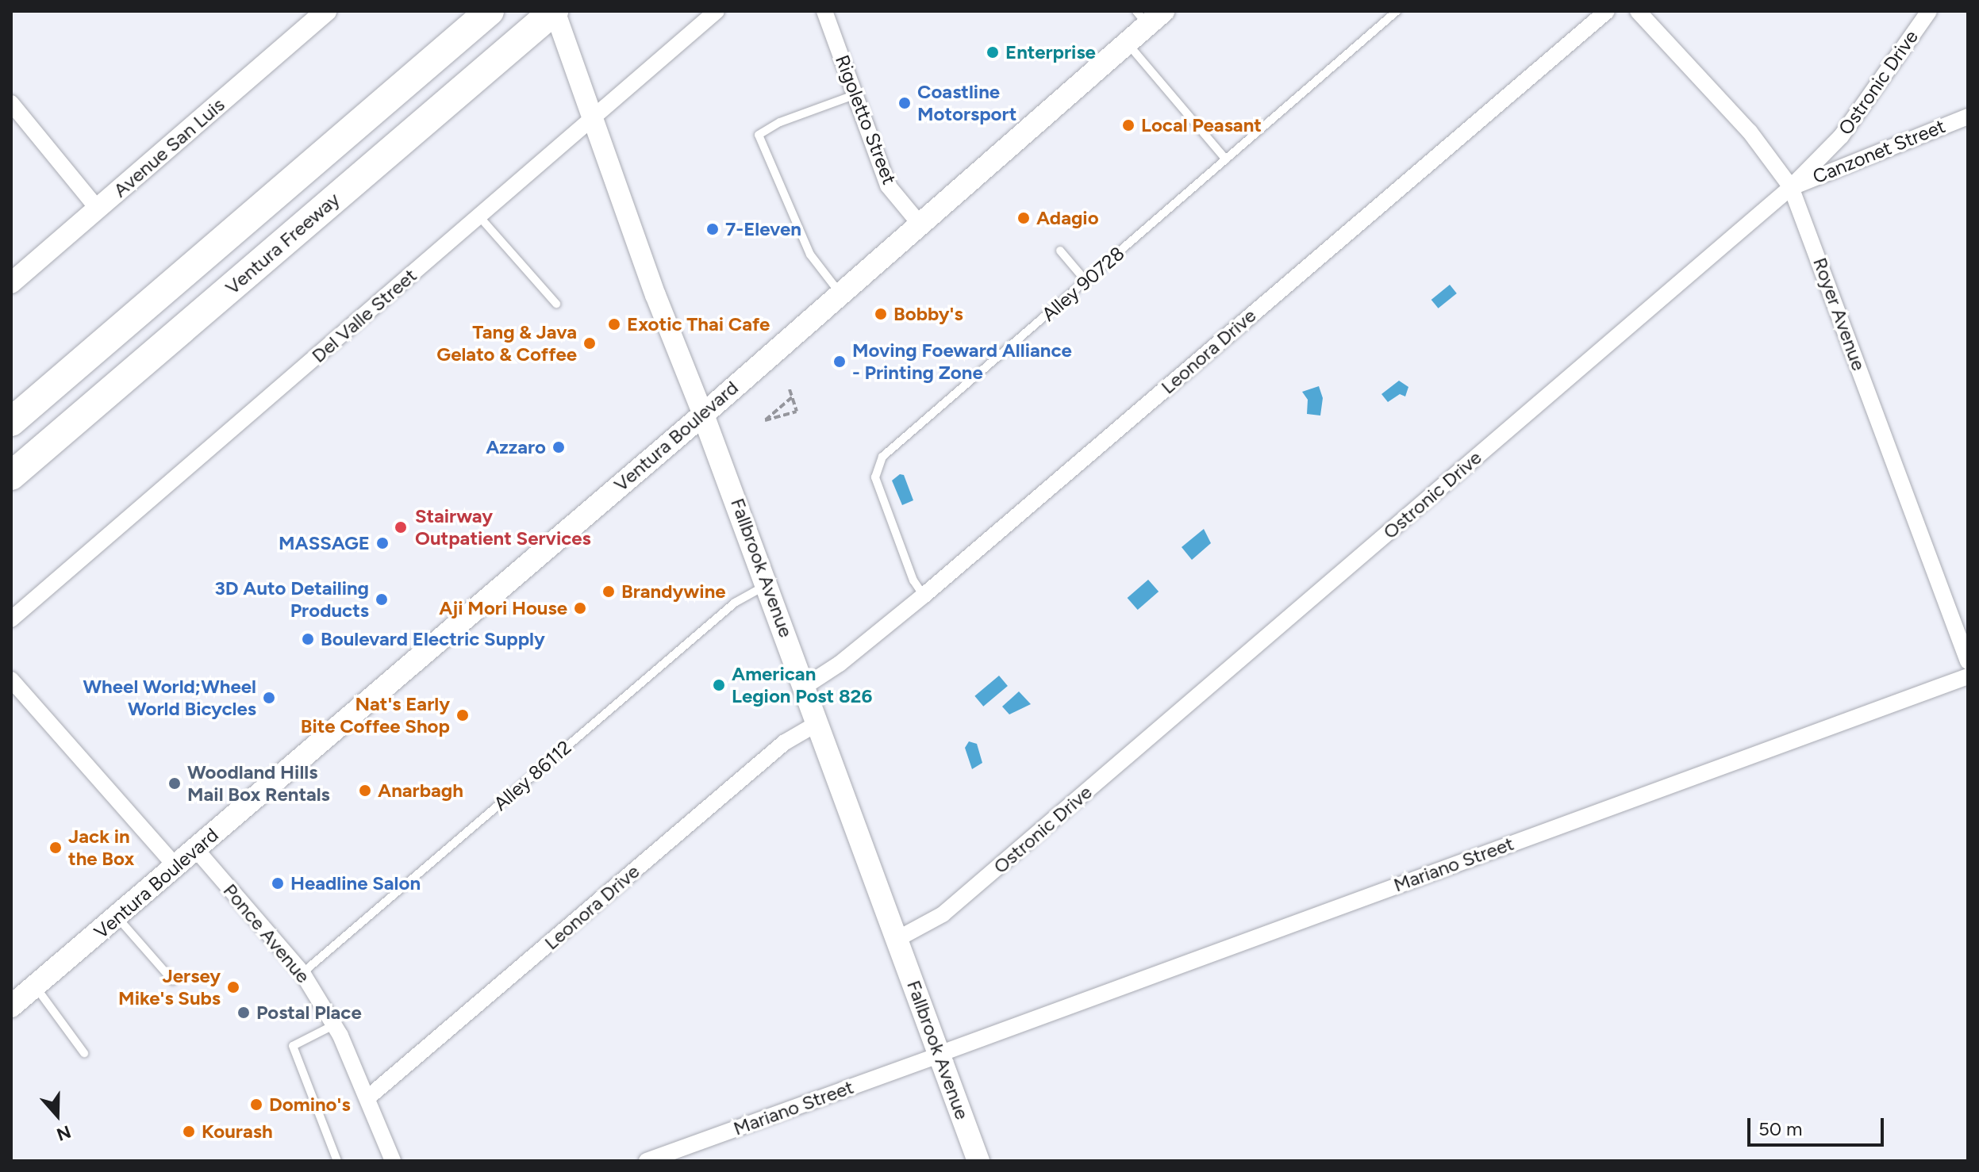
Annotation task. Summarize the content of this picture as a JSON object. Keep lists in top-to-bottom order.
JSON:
{
  "streets": {
    "highway": ["Ventura Freeway"],
    "main road": ["Ventura Boulevard", "Fallbrook Avenue"],
    "street": [
      "Ostronic Drive",
      "Rigoletto Street",
      "Avenue San Luis",
      "Canzonet Street",
      "Royer Avenue",
      "Del Valle Street",
      "Leonora Drive",
      "Mariano Street",
      "Ponce Avenue"
    ],
    "lane": ["Alley 90728", "Alley 86112"]
  },
  "crossings": [
    ["Ostronic Drive", "Canzonet Street"],
    ["Ostronic Drive", "Royer Avenue"],
    ["Ostronic Drive", "Fallbrook Avenue"],
    ["Rigoletto Street", "Ventura Boulevard"],
    ["Canzonet Street", "Royer Avenue"],
    ["Ventura Freeway", "Fallbrook Avenue"],
    ["Alley 90728", "Leonora Drive"],
    ["Del Valle Street", "Fallbrook Avenue"],
    ["Leonora Drive", "Fallbrook Avenue"],
    ["Leonora Drive", "Ponce Avenue"],
    ["Ventura Boulevard", "Fallbrook Avenue"],
    ["Ventura Boulevard", "Ponce Avenue"],
    ["Fallbrook Avenue", "Alley 86112"],
    ["Fallbrook Avenue", "Mariano Street"],
    ["Alley 86112", "Ponce Avenue"]
  ],
  "places": [
    "Enterprise",
    "Coastline Motorsport",
    "Local Peasant",
    "Adagio",
    "7-Eleven",
    "Bobby's",
    "Exotic Thai Cafe",
    "Tang & Java Gelato & Coffee",
    "Moving Foeward Alliance - Printing Zone",
    "Azzaro",
    "Stairway Outpatient Services",
    "MASSAGE",
    "Brandywine",
    "3D Auto Detailing Products",
    "Aji Mori House",
    "Boulevard Electric Supply",
    "American Legion Post 826",
    "Wheel World;Wheel World Bicycles",
    "Nat's Early Bite Coffee Shop",
    "Woodland Hills Mail Box Rentals",
    "Anarbagh",
    "Jack in the Box",
    "Headline Salon",
    "Jersey Mike's Subs",
    "Postal Place",
    "Domino's",
    "Kourash"
  ],
  "scale_bar": "50 m",
  "north": "bottom"
}
